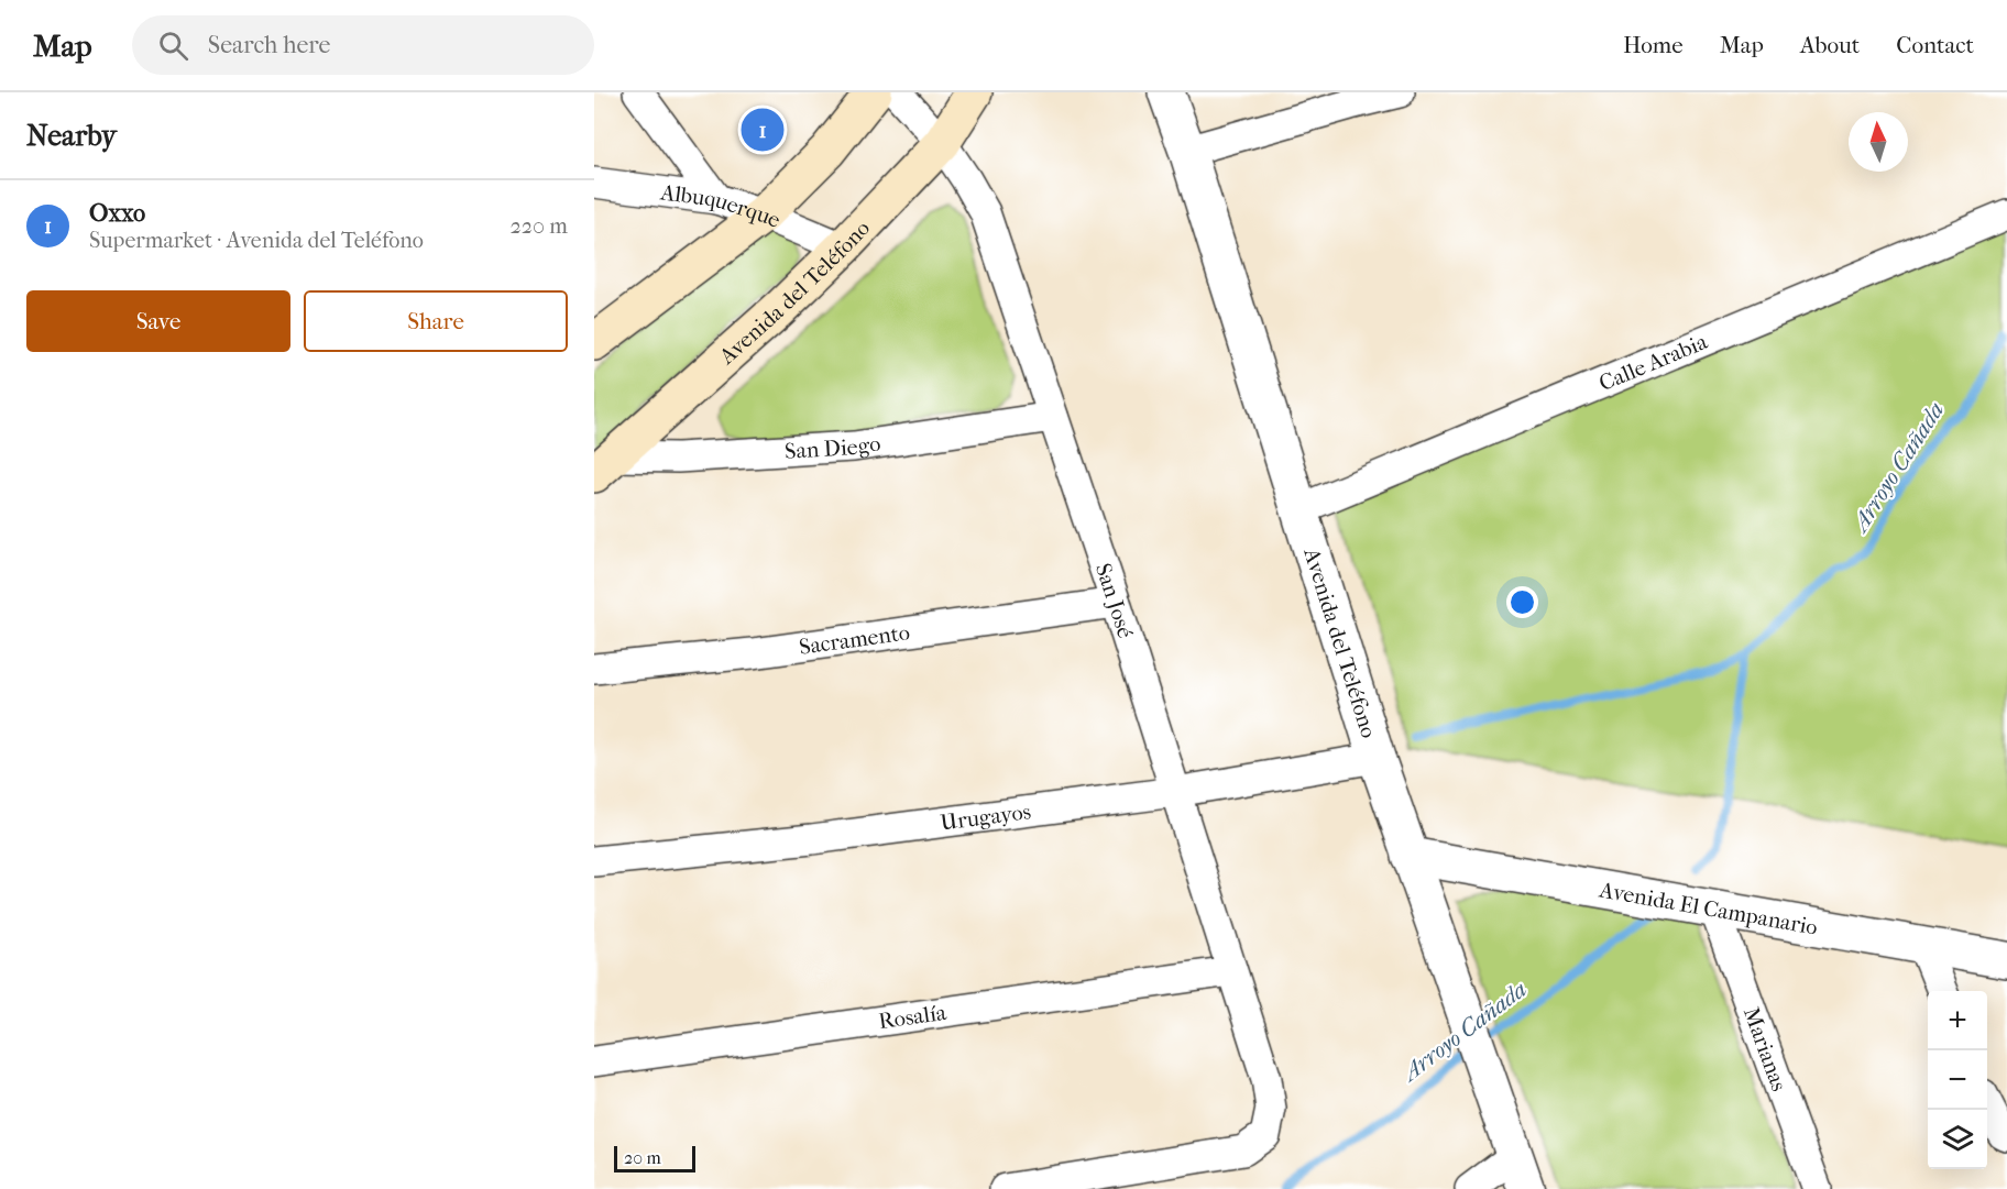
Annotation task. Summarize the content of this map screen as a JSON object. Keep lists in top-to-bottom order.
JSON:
{
  "streets": {
    "main road": ["Avenida del Teléfono"],
    "street": [
      "Albuquerque",
      "Calle Arabia",
      "San Diego",
      "San José",
      "Sacramento",
      "Urugayos",
      "Avenida El Campanario",
      "Rosalía",
      "Marianas"
    ]
  },
  "crossings": [
    ["Albuquerque", "Avenida del Teléfono"],
    ["Avenida del Teléfono", "Calle Arabia"],
    ["Avenida del Teléfono", "San Diego"],
    ["Avenida del Teléfono", "San José"],
    ["Avenida del Teléfono", "Urugayos"],
    ["Avenida del Teléfono", "Avenida El Campanario"],
    ["San Diego", "San José"],
    ["San José", "Sacramento"],
    ["San José", "Urugayos"],
    ["San José", "Rosalía"],
    ["Avenida El Campanario", "Marianas"]
  ],
  "water": ["Arroyo Cañada"],
  "scale_bar": "20 m",
  "north": "top",
  "page": {
    "header": "Map",
    "search": "Search here",
    "nav": [
      "Home",
      "Map",
      "About",
      "Contact"
    ],
    "heading": "Nearby",
    "pins": "1",
    "list": [
      {
        "mark": "1",
        "name": "Oxxo",
        "note": "Supermarket · Avenida del Teléfono",
        "value": "220 m"
      }
    ],
    "buttons": ["Save", "Share"],
    "map_buttons": ["+", "−"],
    "scale": "20 m"
  }
}
